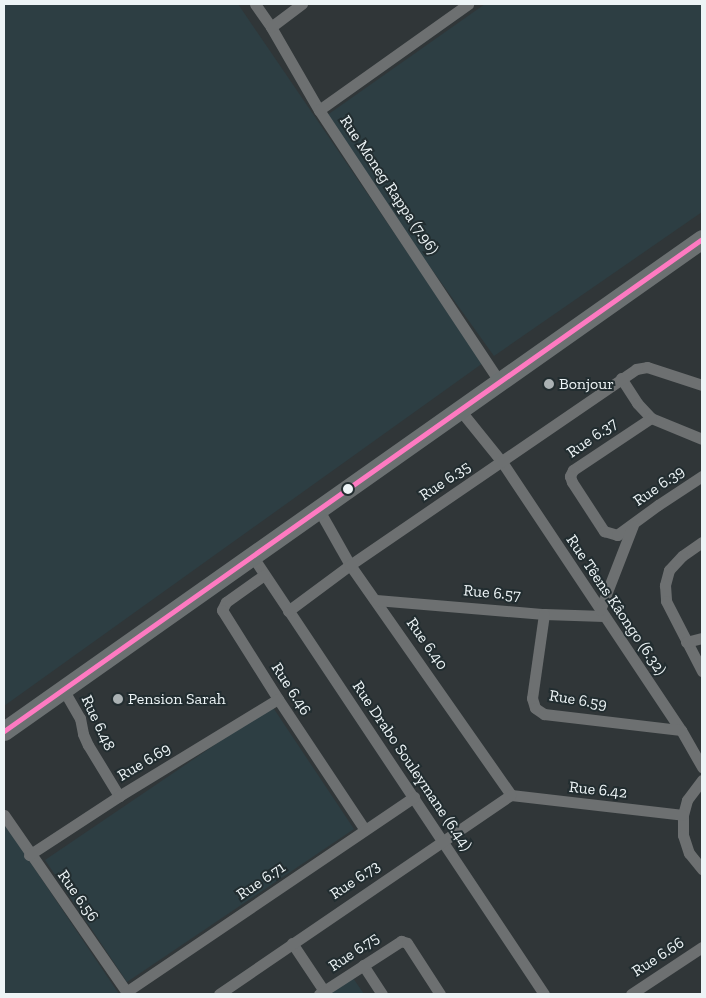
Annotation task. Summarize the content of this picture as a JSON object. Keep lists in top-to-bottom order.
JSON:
{
  "streets": {
    "street": [
      "Rue Moneg Rappa (7.96)",
      "Rue 6.37",
      "Rue 6.35",
      "Rue 6.39",
      "Rue 6.57",
      "Rue Têens Kâongo (6.32)",
      "Rue 6.40",
      "Rue 6.46",
      "Rue 6.59",
      "Rue 6.48",
      "Rue 6.69",
      "Rue Drabo Souleymane (6.44)",
      "Rue 6.42",
      "Rue 6.73",
      "Rue 6.71",
      "Rue 6.56",
      "Rue 6.75",
      "Rue 6.66"
    ]
  },
  "crossings": [
    ["Rue 6.37", "Rue 6.39"],
    ["Rue 6.35", "Rue Têens Kâongo (6.32)"],
    ["Rue 6.35", "Rue 6.40"],
    ["Rue 6.35", "Rue Drabo Souleymane (6.44)"],
    ["Rue 6.39", "Rue 6.57"],
    ["Rue 6.39", "Rue Têens Kâongo (6.32)"],
    ["Rue 6.57", "Rue Têens Kâongo (6.32)"],
    ["Rue 6.57", "Rue 6.40"],
    ["Rue 6.57", "Rue 6.59"],
    ["Rue Têens Kâongo (6.32)", "Rue 6.59"],
    ["Rue 6.40", "Rue 6.42"],
    ["Rue 6.40", "Rue 6.73"],
    ["Rue 6.46", "Rue 6.69"],
    ["Rue 6.46", "Rue Drabo Souleymane (6.44)"],
    ["Rue 6.46", "Rue 6.71"],
    ["Rue 6.48", "Rue 6.69"],
    ["Rue 6.69", "Rue 6.56"],
    ["Rue Drabo Souleymane (6.44)", "Rue 6.73"],
    ["Rue Drabo Souleymane (6.44)", "Rue 6.71"],
    ["Rue 6.42", "Rue 6.73"],
    ["Rue 6.71", "Rue 6.56"]
  ],
  "places": ["Bonjour", "Pension Sarah"]
}
